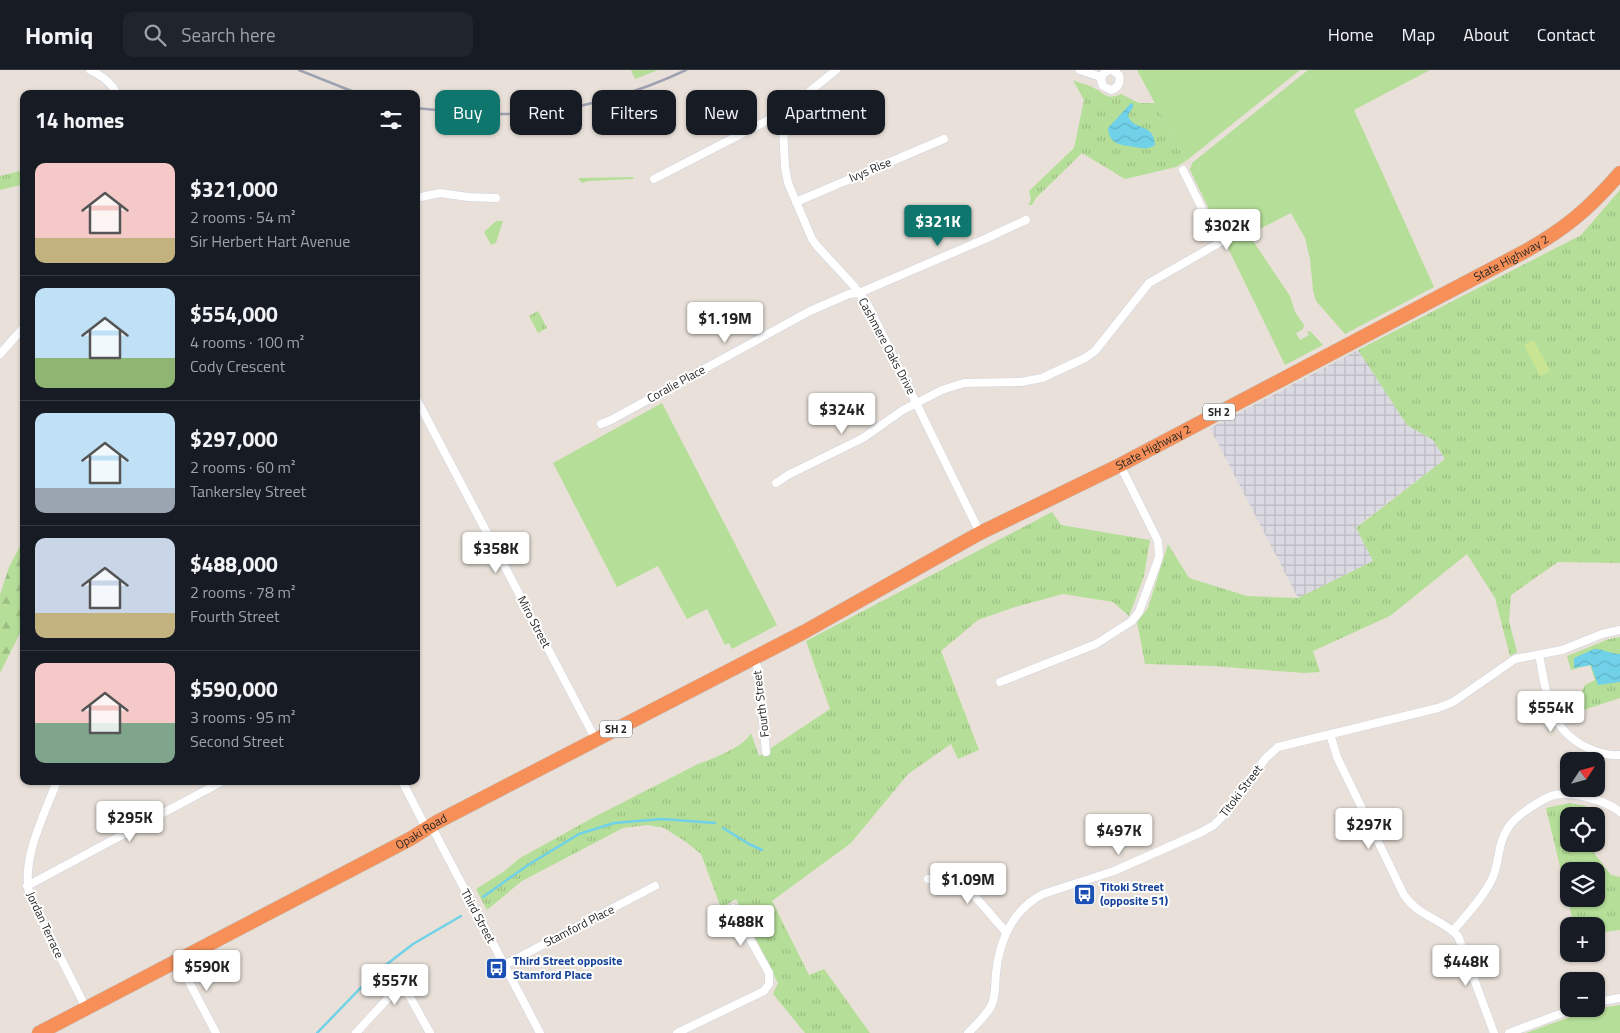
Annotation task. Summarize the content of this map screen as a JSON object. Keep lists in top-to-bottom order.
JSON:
{
  "streets": {
    "highway": ["State Highway 2", "SH 2", "Opaki Road"],
    "street": [
      "Ivys Rise",
      "Cashmere Oaks Drive",
      "Coralie Place",
      "Miro Street",
      "Fourth Street",
      "Titoki Street",
      "Third Street",
      "Jordan Terrace",
      "Stamford Place"
    ]
  },
  "crossings": [
    ["Ivys Rise", "Cashmere Oaks Drive"],
    ["State Highway 2", "Cashmere Oaks Drive"],
    ["State Highway 2", "Opaki Road"],
    ["Cashmere Oaks Drive", "Coralie Place"],
    ["Miro Street", "Opaki Road"],
    ["Fourth Street", "Opaki Road"],
    ["Opaki Road", "Third Street"],
    ["Opaki Road", "Jordan Terrace"],
    ["Third Street", "Stamford Place"]
  ],
  "places": {
    "bus stop": ["Titoki Street (opposite 51)", "Third Street opposite Stamford Place"]
  },
  "north": "top right",
  "page": {
    "header": "Homiq",
    "search": "Search here",
    "nav": [
      "Home",
      "Map",
      "About",
      "Contact"
    ],
    "chip": [
      "Buy",
      "Rent",
      "Filters",
      "New",
      "Apartment"
    ],
    "heading": "14 homes",
    "list": [
      {
        "name": "$321,000",
        "note": "2 rooms · 54 m² · Sir Herbert Hart Avenue"
      },
      {
        "name": "$554,000",
        "note": "4 rooms · 100 m² · Cody Crescent"
      },
      {
        "name": "$297,000",
        "note": "2 rooms · 60 m² · Tankersley Street"
      },
      {
        "name": "$488,000",
        "note": "2 rooms · 78 m² · Fourth Street"
      },
      {
        "name": "$590,000",
        "note": "3 rooms · 95 m² · Second Street"
      }
    ],
    "price": [
      "$321K",
      "$302K",
      "$1.19M",
      "$324K",
      "$358K",
      "$554K",
      "$295K",
      "$297K",
      "$497K",
      "$1.09M",
      "$488K",
      "$448K",
      "$590K",
      "$557K"
    ],
    "map_buttons": ["+", "−"]
  }
}
